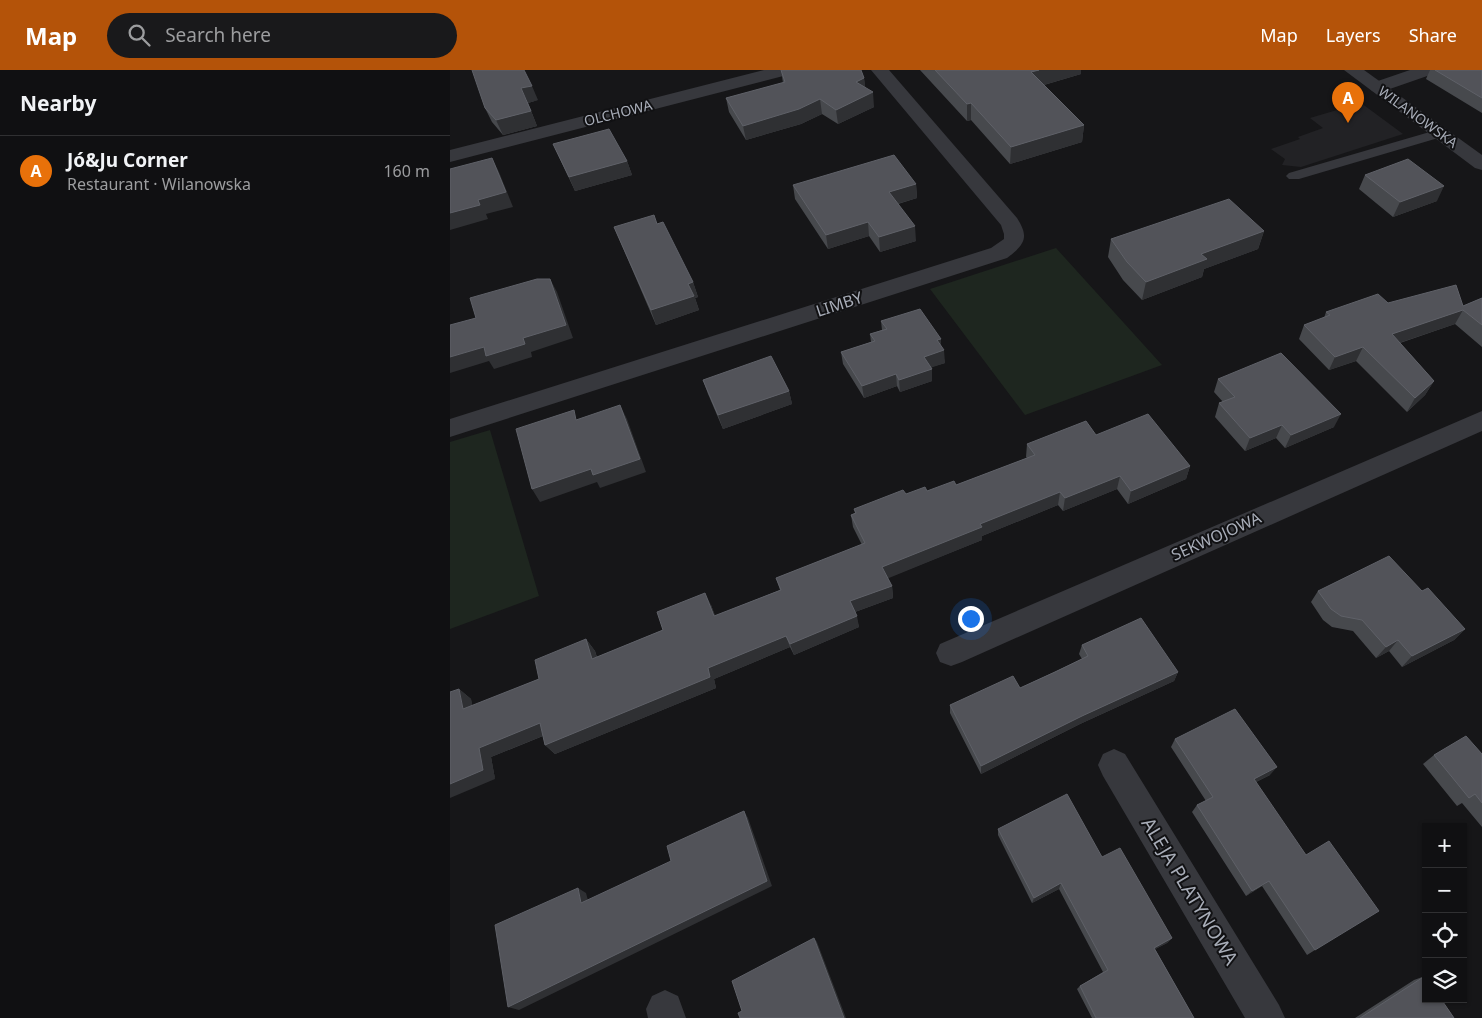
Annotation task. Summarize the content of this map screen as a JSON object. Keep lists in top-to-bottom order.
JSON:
{
  "streets": {
    "street": [
      "OLCHOWA",
      "WILANOWSKA",
      "LIMBY",
      "SEKWOJOWA",
      "ALEJA PLATYNOWA"
    ]
  },
  "page": {
    "header": "Map",
    "search": "Search here",
    "nav": ["Map", "Layers", "Share"],
    "heading": "Nearby",
    "pins": "A",
    "list": [
      {
        "mark": "A",
        "name": "Jó&Ju Corner",
        "note": "Restaurant · Wilanowska",
        "value": "160 m"
      }
    ],
    "map_buttons": ["+", "−"]
  }
}
